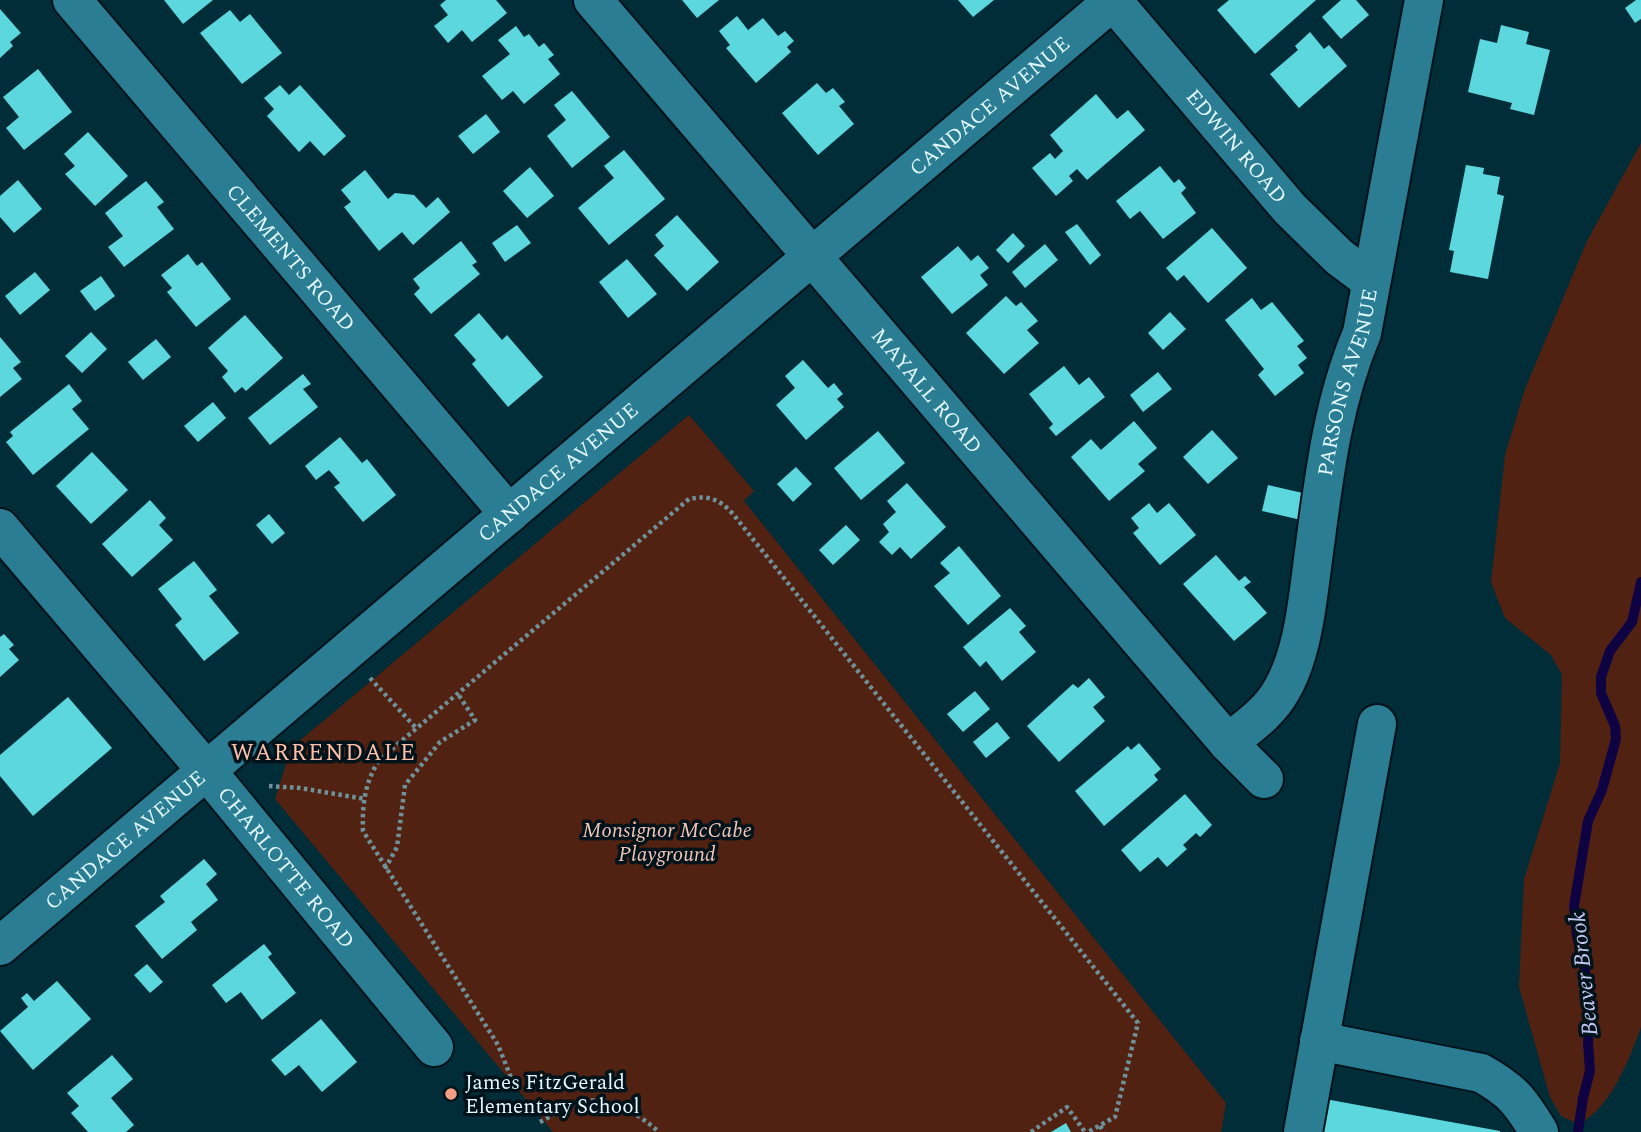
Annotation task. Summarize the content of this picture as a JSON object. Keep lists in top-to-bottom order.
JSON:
{
  "streets": {
    "street": [
      "CANDACE AVENUE",
      "EDWIN ROAD",
      "CLEMENTS ROAD",
      "PARSONS AVENUE",
      "MAYALL ROAD",
      "CHARLOTTE ROAD"
    ]
  },
  "crossings": [
    ["CANDACE AVENUE", "EDWIN ROAD"],
    ["CANDACE AVENUE", "CLEMENTS ROAD"],
    ["CANDACE AVENUE", "MAYALL ROAD"],
    ["CANDACE AVENUE", "CHARLOTTE ROAD"],
    ["EDWIN ROAD", "PARSONS AVENUE"],
    ["PARSONS AVENUE", "MAYALL ROAD"]
  ],
  "districts": ["WARRENDALE"],
  "water": ["Beaver Brook"],
  "parks": ["Monsignor McCabe Playground"],
  "places": ["James FitzGerald Elementary School"]
}
